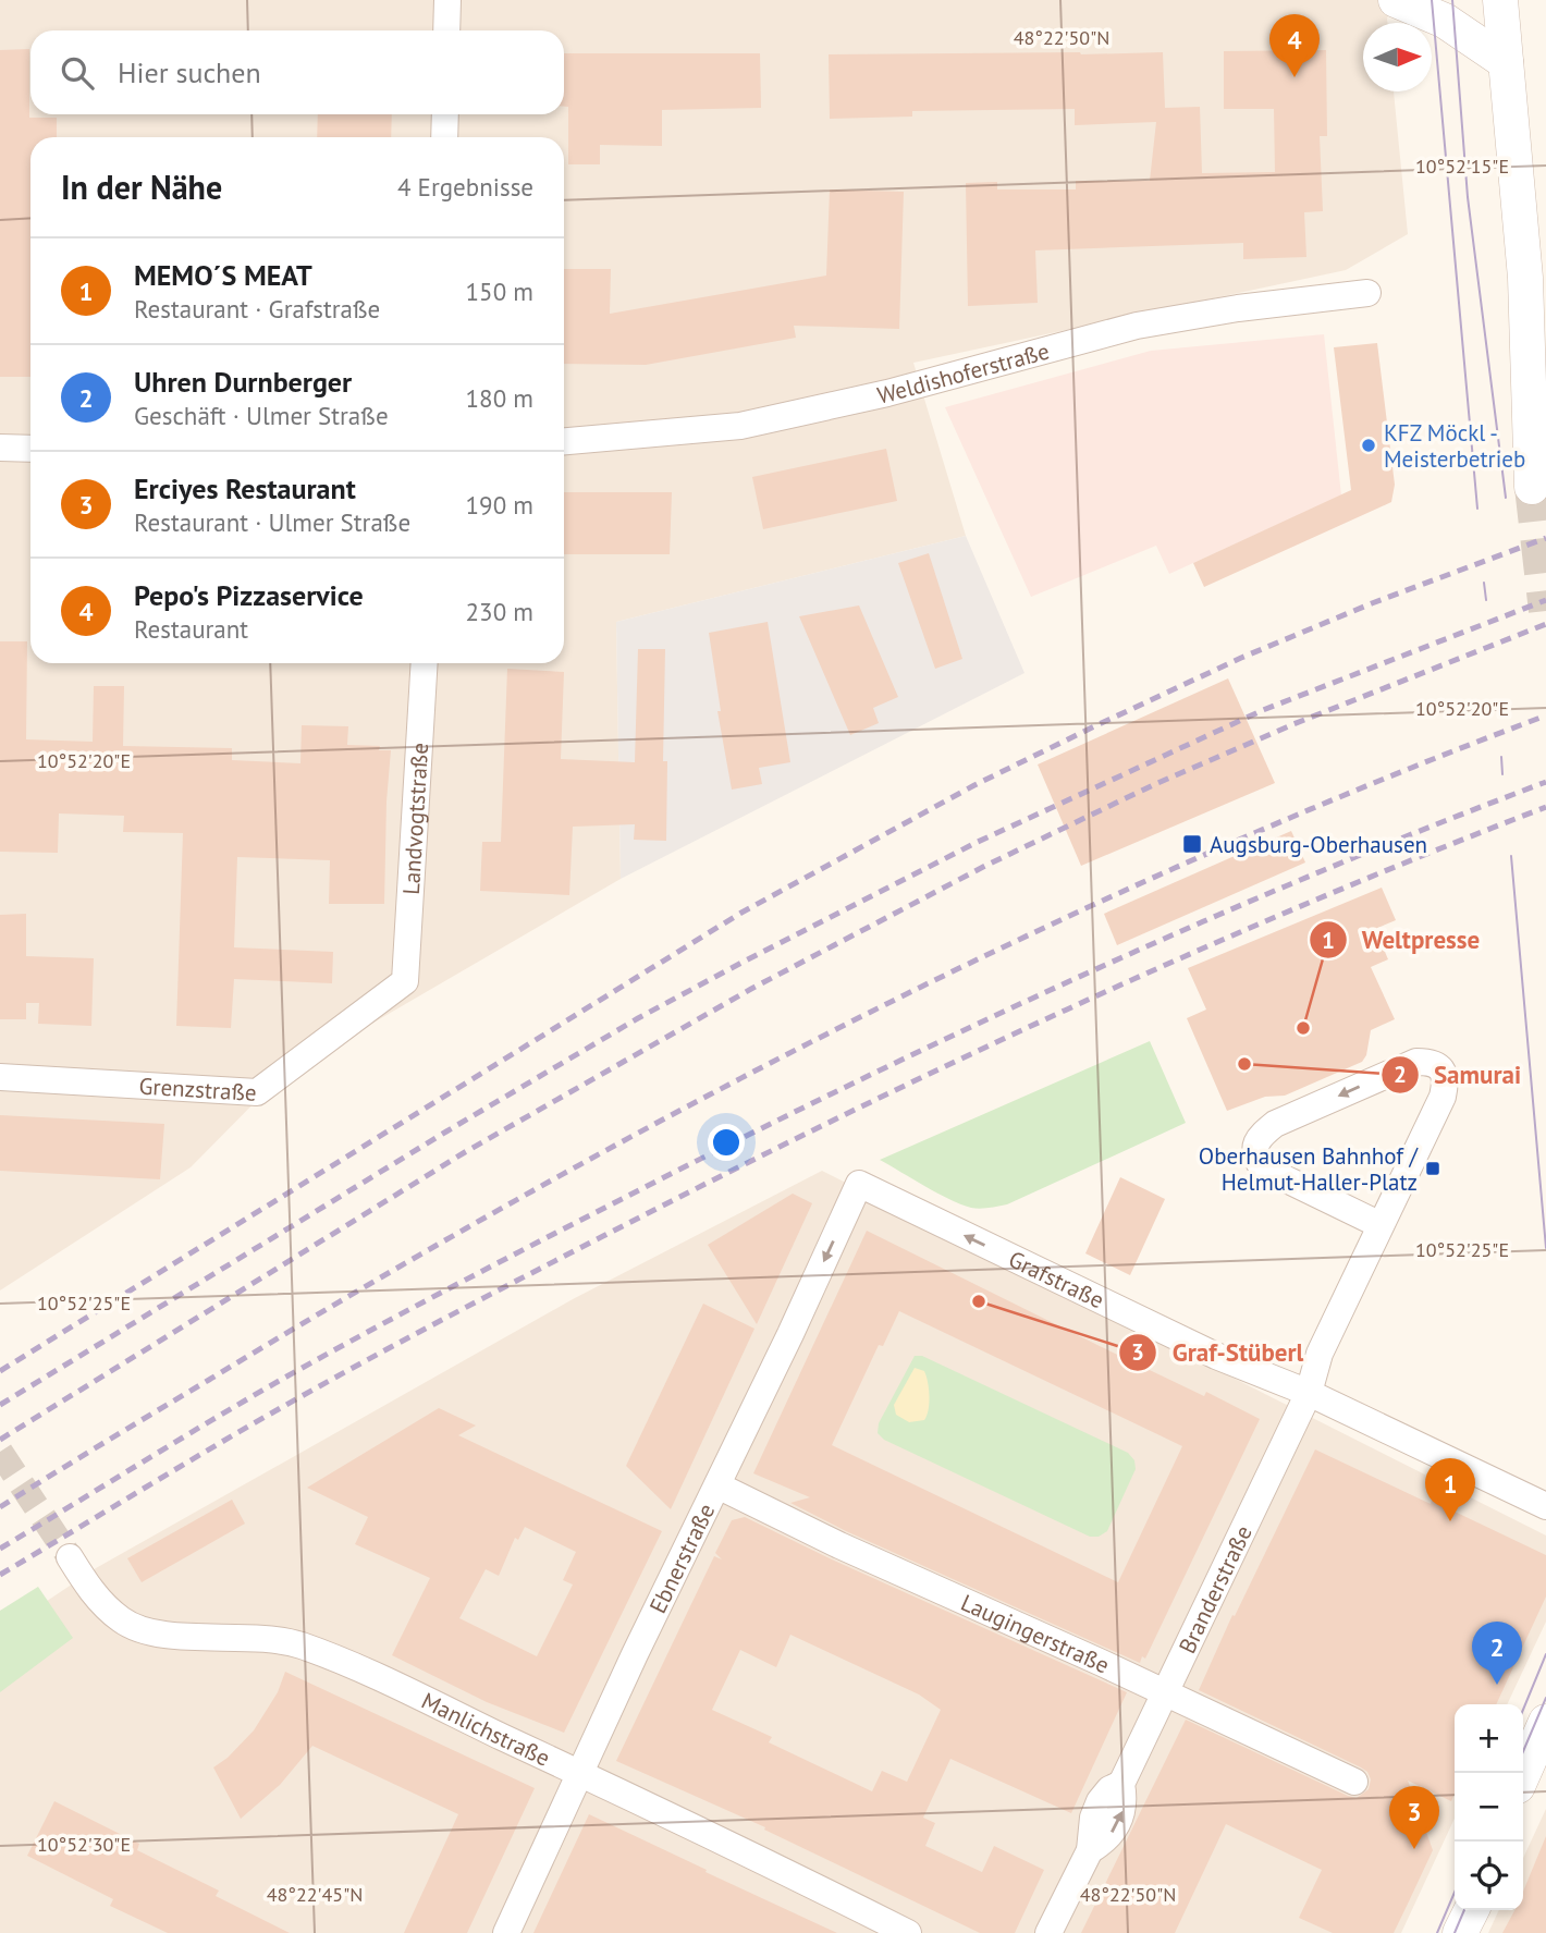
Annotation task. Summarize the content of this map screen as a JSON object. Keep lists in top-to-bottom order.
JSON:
{
  "streets": {
    "street": [
      "Weldishoferstraße",
      "Landvogtstraße",
      "Grenzstraße",
      "Grafstraße",
      "Ebnerstraße",
      "Branderstraße",
      "Laugingerstraße",
      "Manlichstraße"
    ]
  },
  "crossings": [
    ["Landvogtstraße", "Grenzstraße"],
    ["Grafstraße", "Ebnerstraße"],
    ["Grafstraße", "Branderstraße"],
    ["Ebnerstraße", "Laugingerstraße"],
    ["Ebnerstraße", "Manlichstraße"],
    ["Branderstraße", "Laugingerstraße"]
  ],
  "one_way": ["Grafstraße", "Ebnerstraße"],
  "places": {
    "other": [
      "KFZ Möckl - Meisterbetrieb",
      "Weltpresse",
      "Samurai",
      "Graf-Stüberl"
    ],
    "transit": ["Augsburg-Oberhausen", "Oberhausen Bahnhof / Helmut-Haller-Platz"]
  },
  "north": "right",
  "page": {
    "pins": [
      "4",
      "1",
      "2",
      "3"
    ],
    "search": "Hier suchen",
    "heading": ["In der Nähe", "4 Ergebnisse"],
    "list": [
      {
        "mark": "1",
        "name": "MEMO´S MEAT",
        "note": "Restaurant · Grafstraße",
        "value": "150 m"
      },
      {
        "mark": "2",
        "name": "Uhren Durnberger",
        "note": "Geschäft · Ulmer Straße",
        "value": "180 m"
      },
      {
        "mark": "3",
        "name": "Erciyes Restaurant",
        "note": "Restaurant · Ulmer Straße",
        "value": "190 m"
      },
      {
        "mark": "4",
        "name": "Pepo's Pizzaservice",
        "note": "Restaurant",
        "value": "230 m"
      }
    ],
    "map_buttons": ["+", "−"]
  },
  "coordinates": [
    "48°22'50\"N",
    "10°52'15\"E",
    "10°52'20\"E",
    "10°52'25\"E",
    "10°52'30\"E",
    "48°22'45\"N"
  ]
}
